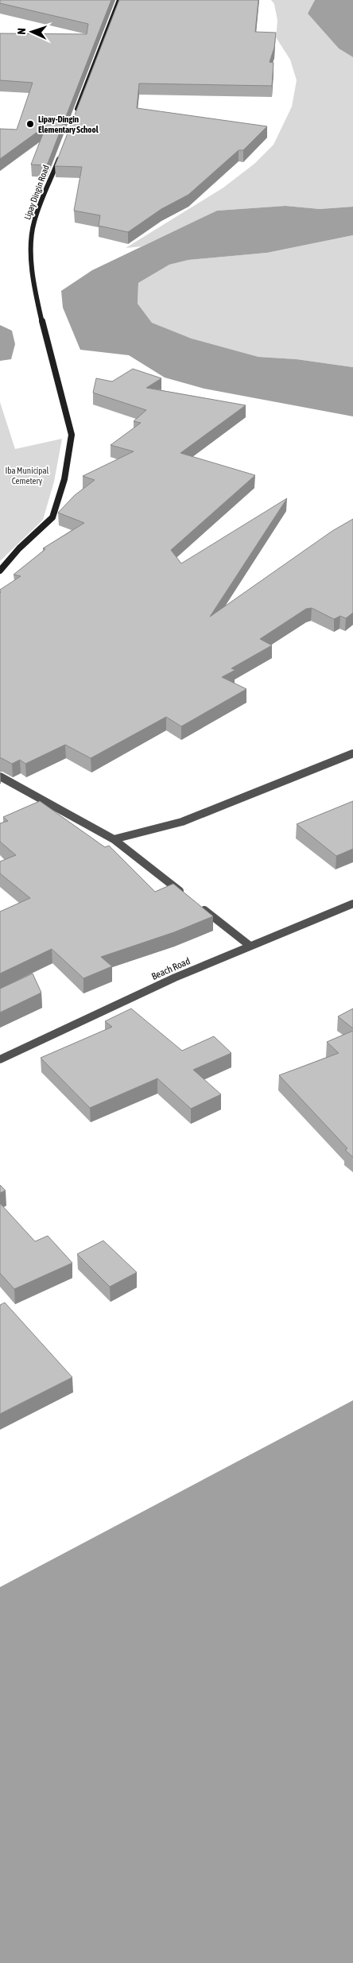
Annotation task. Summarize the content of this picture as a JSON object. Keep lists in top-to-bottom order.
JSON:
{
  "streets": {
    "street": ["Lipay Dingin Road", "Beach Road"]
  },
  "parks": ["Iba Municipal Cemetery"],
  "places": ["Lipay-Dingin Elementary School"],
  "north": "left"
}
